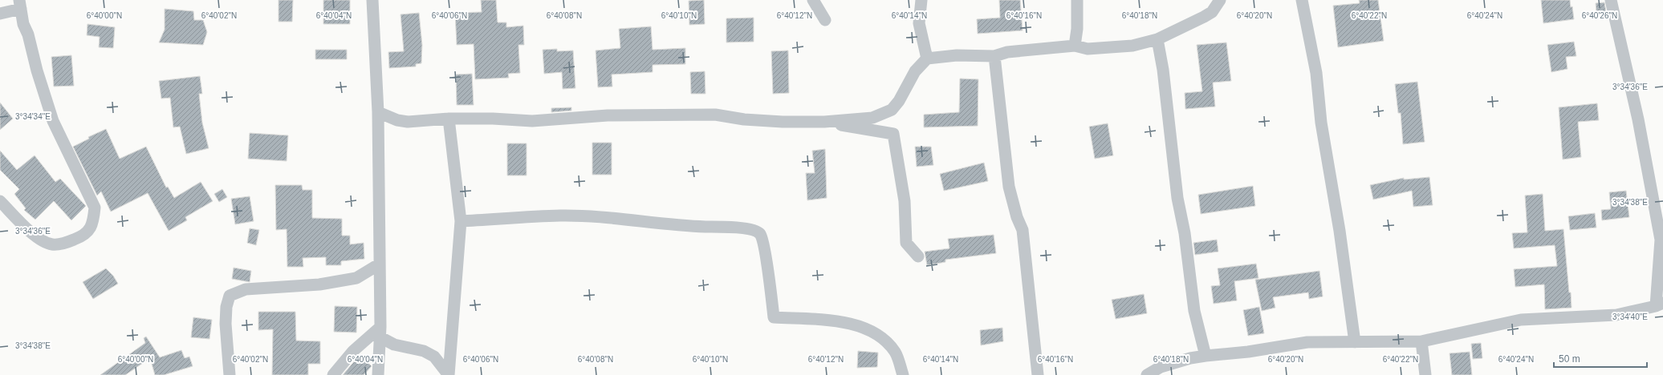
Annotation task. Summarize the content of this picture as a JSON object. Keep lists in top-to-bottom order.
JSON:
{
  "scale_bar": "50 m",
  "coordinates": [
    "6°40'00\"N",
    "6°40'02\"N",
    "6°40'04\"N",
    "6°40'06\"N",
    "6°40'08\"N",
    "6°40'10\"N",
    "6°40'12\"N",
    "6°40'14\"N",
    "6°40'16\"N",
    "6°40'18\"N",
    "6°40'20\"N",
    "6°40'22\"N",
    "6°40'24\"N",
    "6°40'26\"N",
    "3°34'36\"E",
    "3°34'34\"E",
    "3°34'38\"E",
    "3°34'40\"E"
  ]
}
